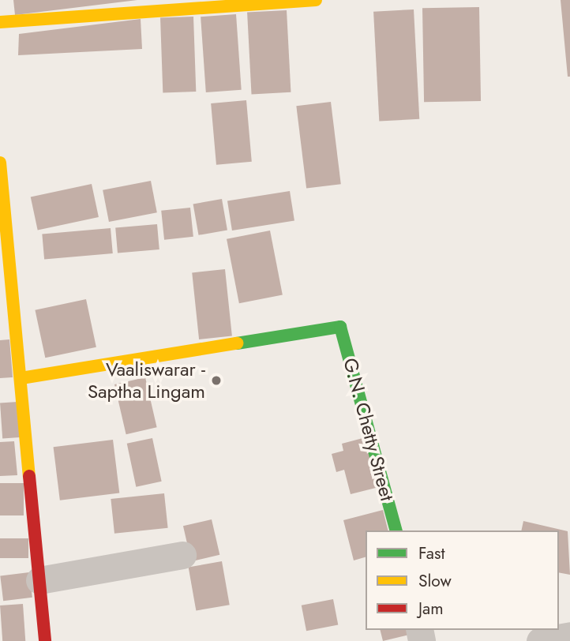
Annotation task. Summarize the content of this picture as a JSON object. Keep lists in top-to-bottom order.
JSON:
{
  "streets": {
    "street": ["G.N. Chetty Street"]
  },
  "places": ["Vaaliswarar - Saptha Lingam"],
  "legend": ["Fast", "Slow", "Jam"]
}
